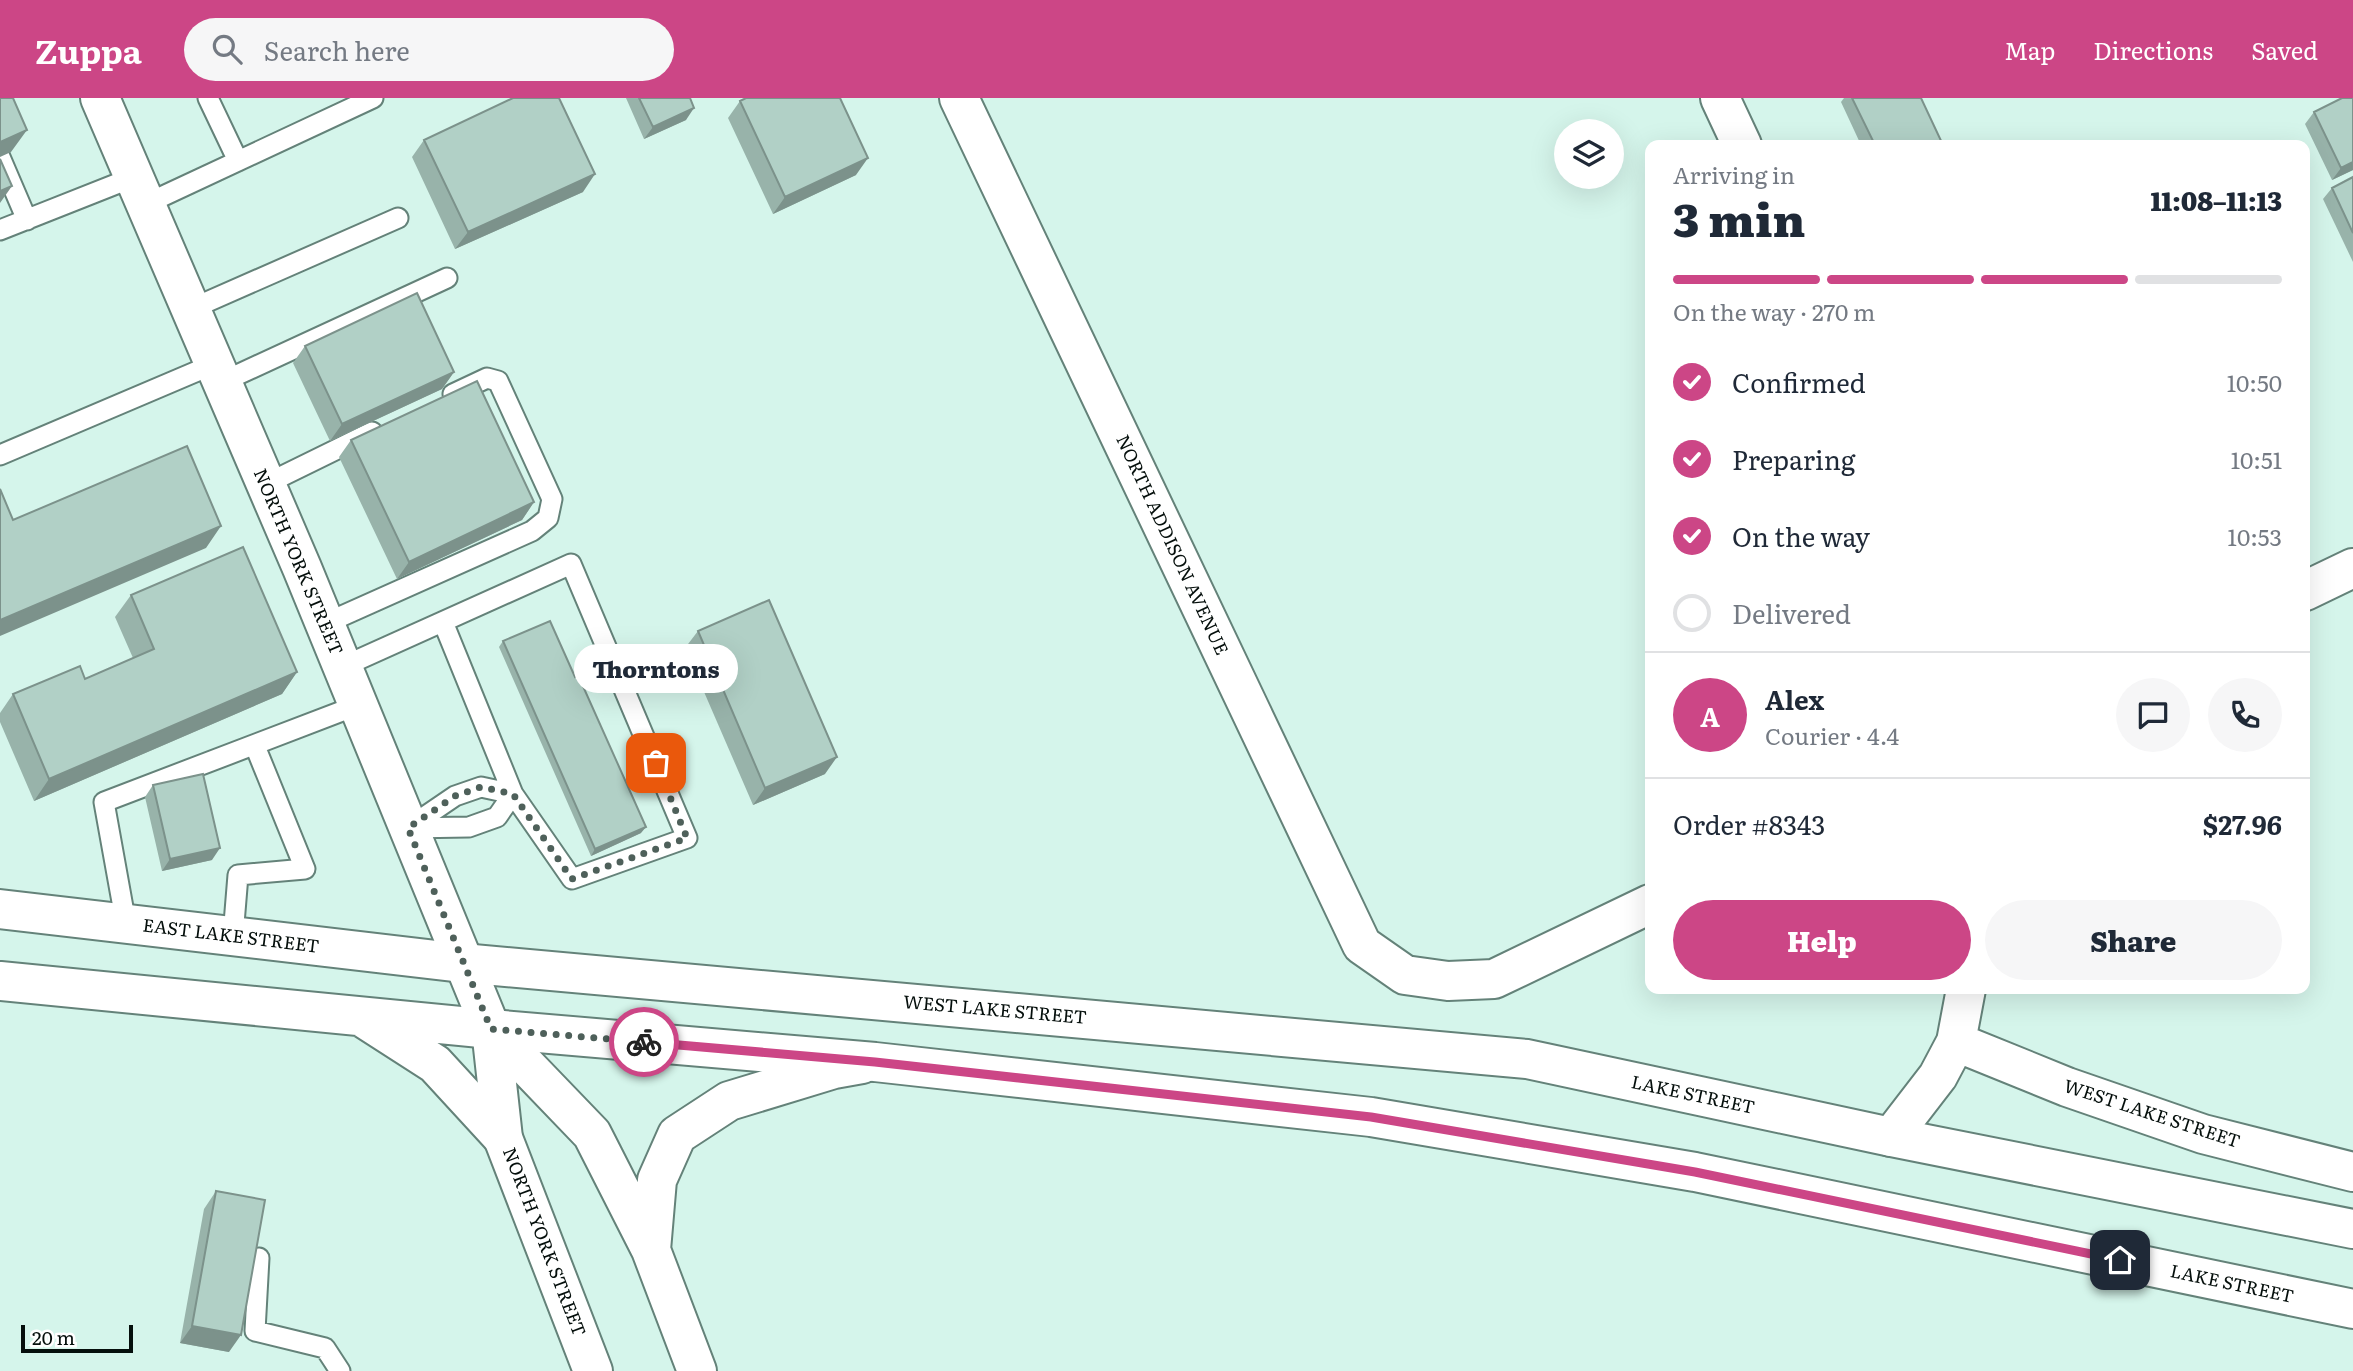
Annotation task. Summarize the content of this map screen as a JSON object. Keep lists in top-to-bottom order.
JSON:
{
  "streets": {
    "main road": [
      "NORTH ADDISON AVENUE",
      "NORTH YORK STREET",
      "EAST LAKE STREET",
      "WEST LAKE STREET",
      "LAKE STREET"
    ]
  },
  "crossings": [
    ["NORTH YORK STREET", "EAST LAKE STREET"],
    ["NORTH YORK STREET", "WEST LAKE STREET"],
    ["NORTH YORK STREET", "LAKE STREET"],
    ["EAST LAKE STREET", "WEST LAKE STREET"],
    ["WEST LAKE STREET", "LAKE STREET"]
  ],
  "places": ["Thorntons"],
  "scale_bar": "20 m",
  "page": {
    "header": "Zuppa",
    "search": "Search here",
    "nav": ["Map", "Directions", "Saved"],
    "heading": ["3 min", "Arriving in", "11:08–11:13"],
    "panel": [
      "Alex",
      "Courier · 4.4",
      "Order #8343",
      "$27.96"
    ],
    "bar": "On the way · 270 m",
    "list": [
      ["Confirmed", "10:50"],
      ["Preparing", "10:51"],
      ["On the way", "10:53"],
      "Delivered"
    ],
    "bubble": "Thorntons",
    "round": "A",
    "buttons": ["Help", "Share"],
    "scale": "20 m"
  }
}
